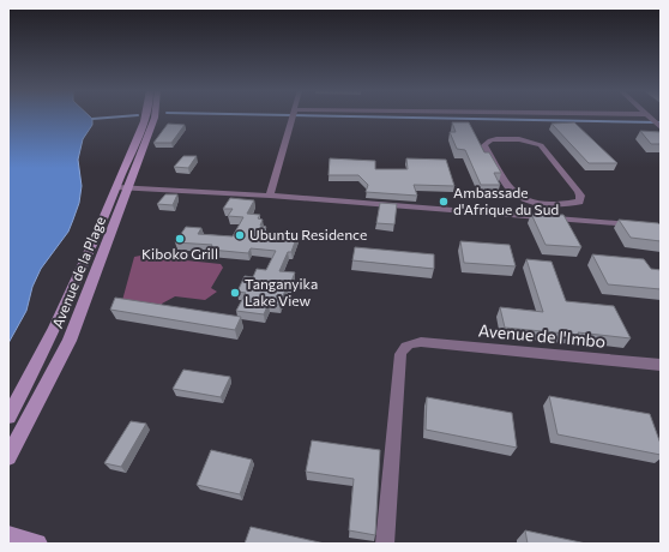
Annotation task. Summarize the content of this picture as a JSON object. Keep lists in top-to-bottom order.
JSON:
{
  "streets": {
    "main road": ["Avenue de la Plage"],
    "street": ["Avenue de l'Imbo"]
  },
  "places": [
    "Ambassade d'Afrique du Sud",
    "Ubuntu Residence",
    "Kiboko Grill",
    "Tanganyika Lake View"
  ]
}
